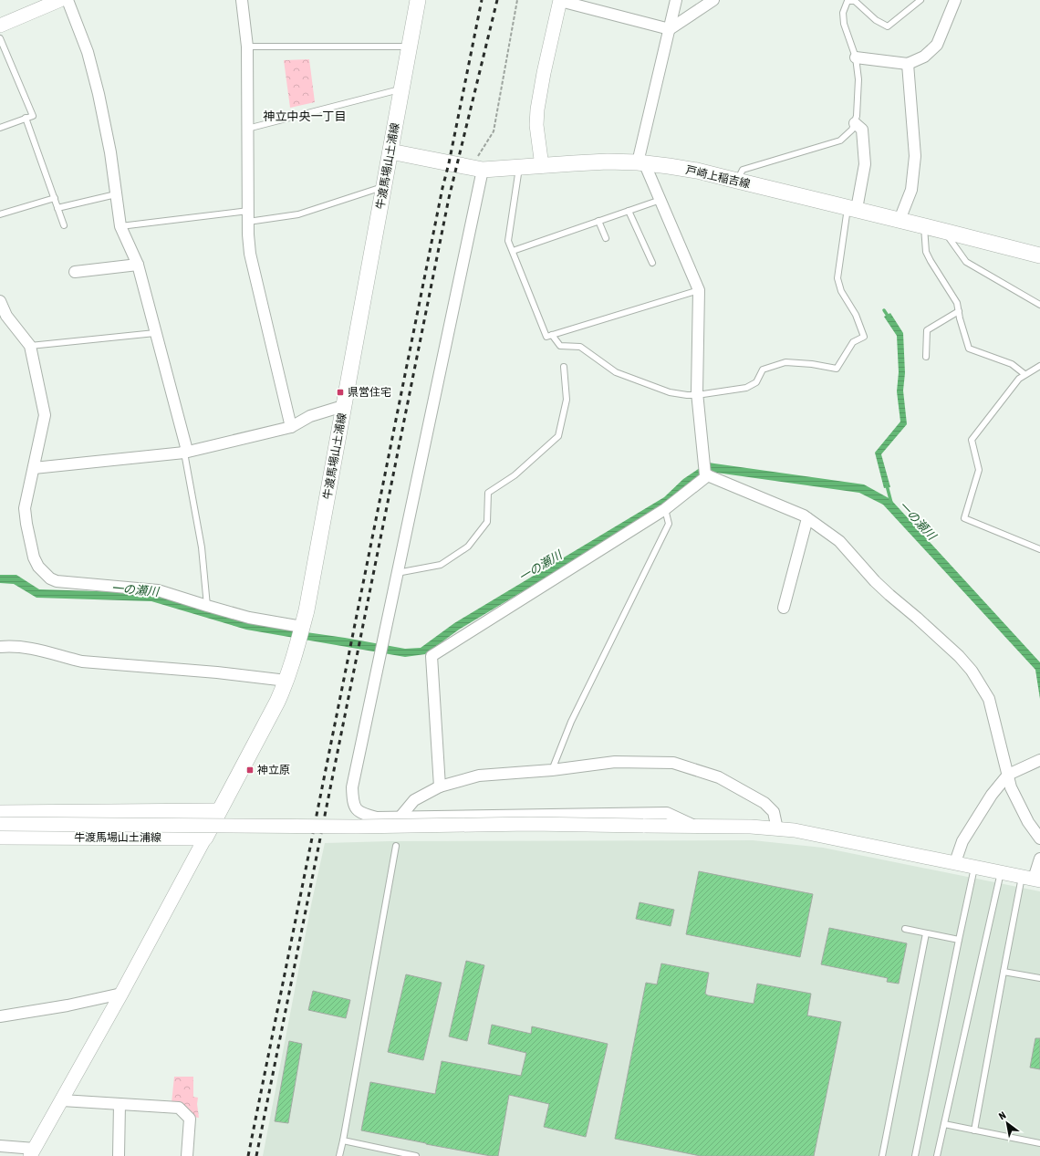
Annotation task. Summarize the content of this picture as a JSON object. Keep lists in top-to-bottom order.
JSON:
{
  "streets": {
    "main road": ["牛渡馬場山土浦線", "戸崎上稲吉線"]
  },
  "crossings": [
    ["牛渡馬場山土浦線", "戸崎上稲吉線"]
  ],
  "districts": ["神立中央一丁目"],
  "water": ["一の瀬川"],
  "places": {
    "transit": ["県営住宅", "神立原"]
  },
  "north": "top left"
}
